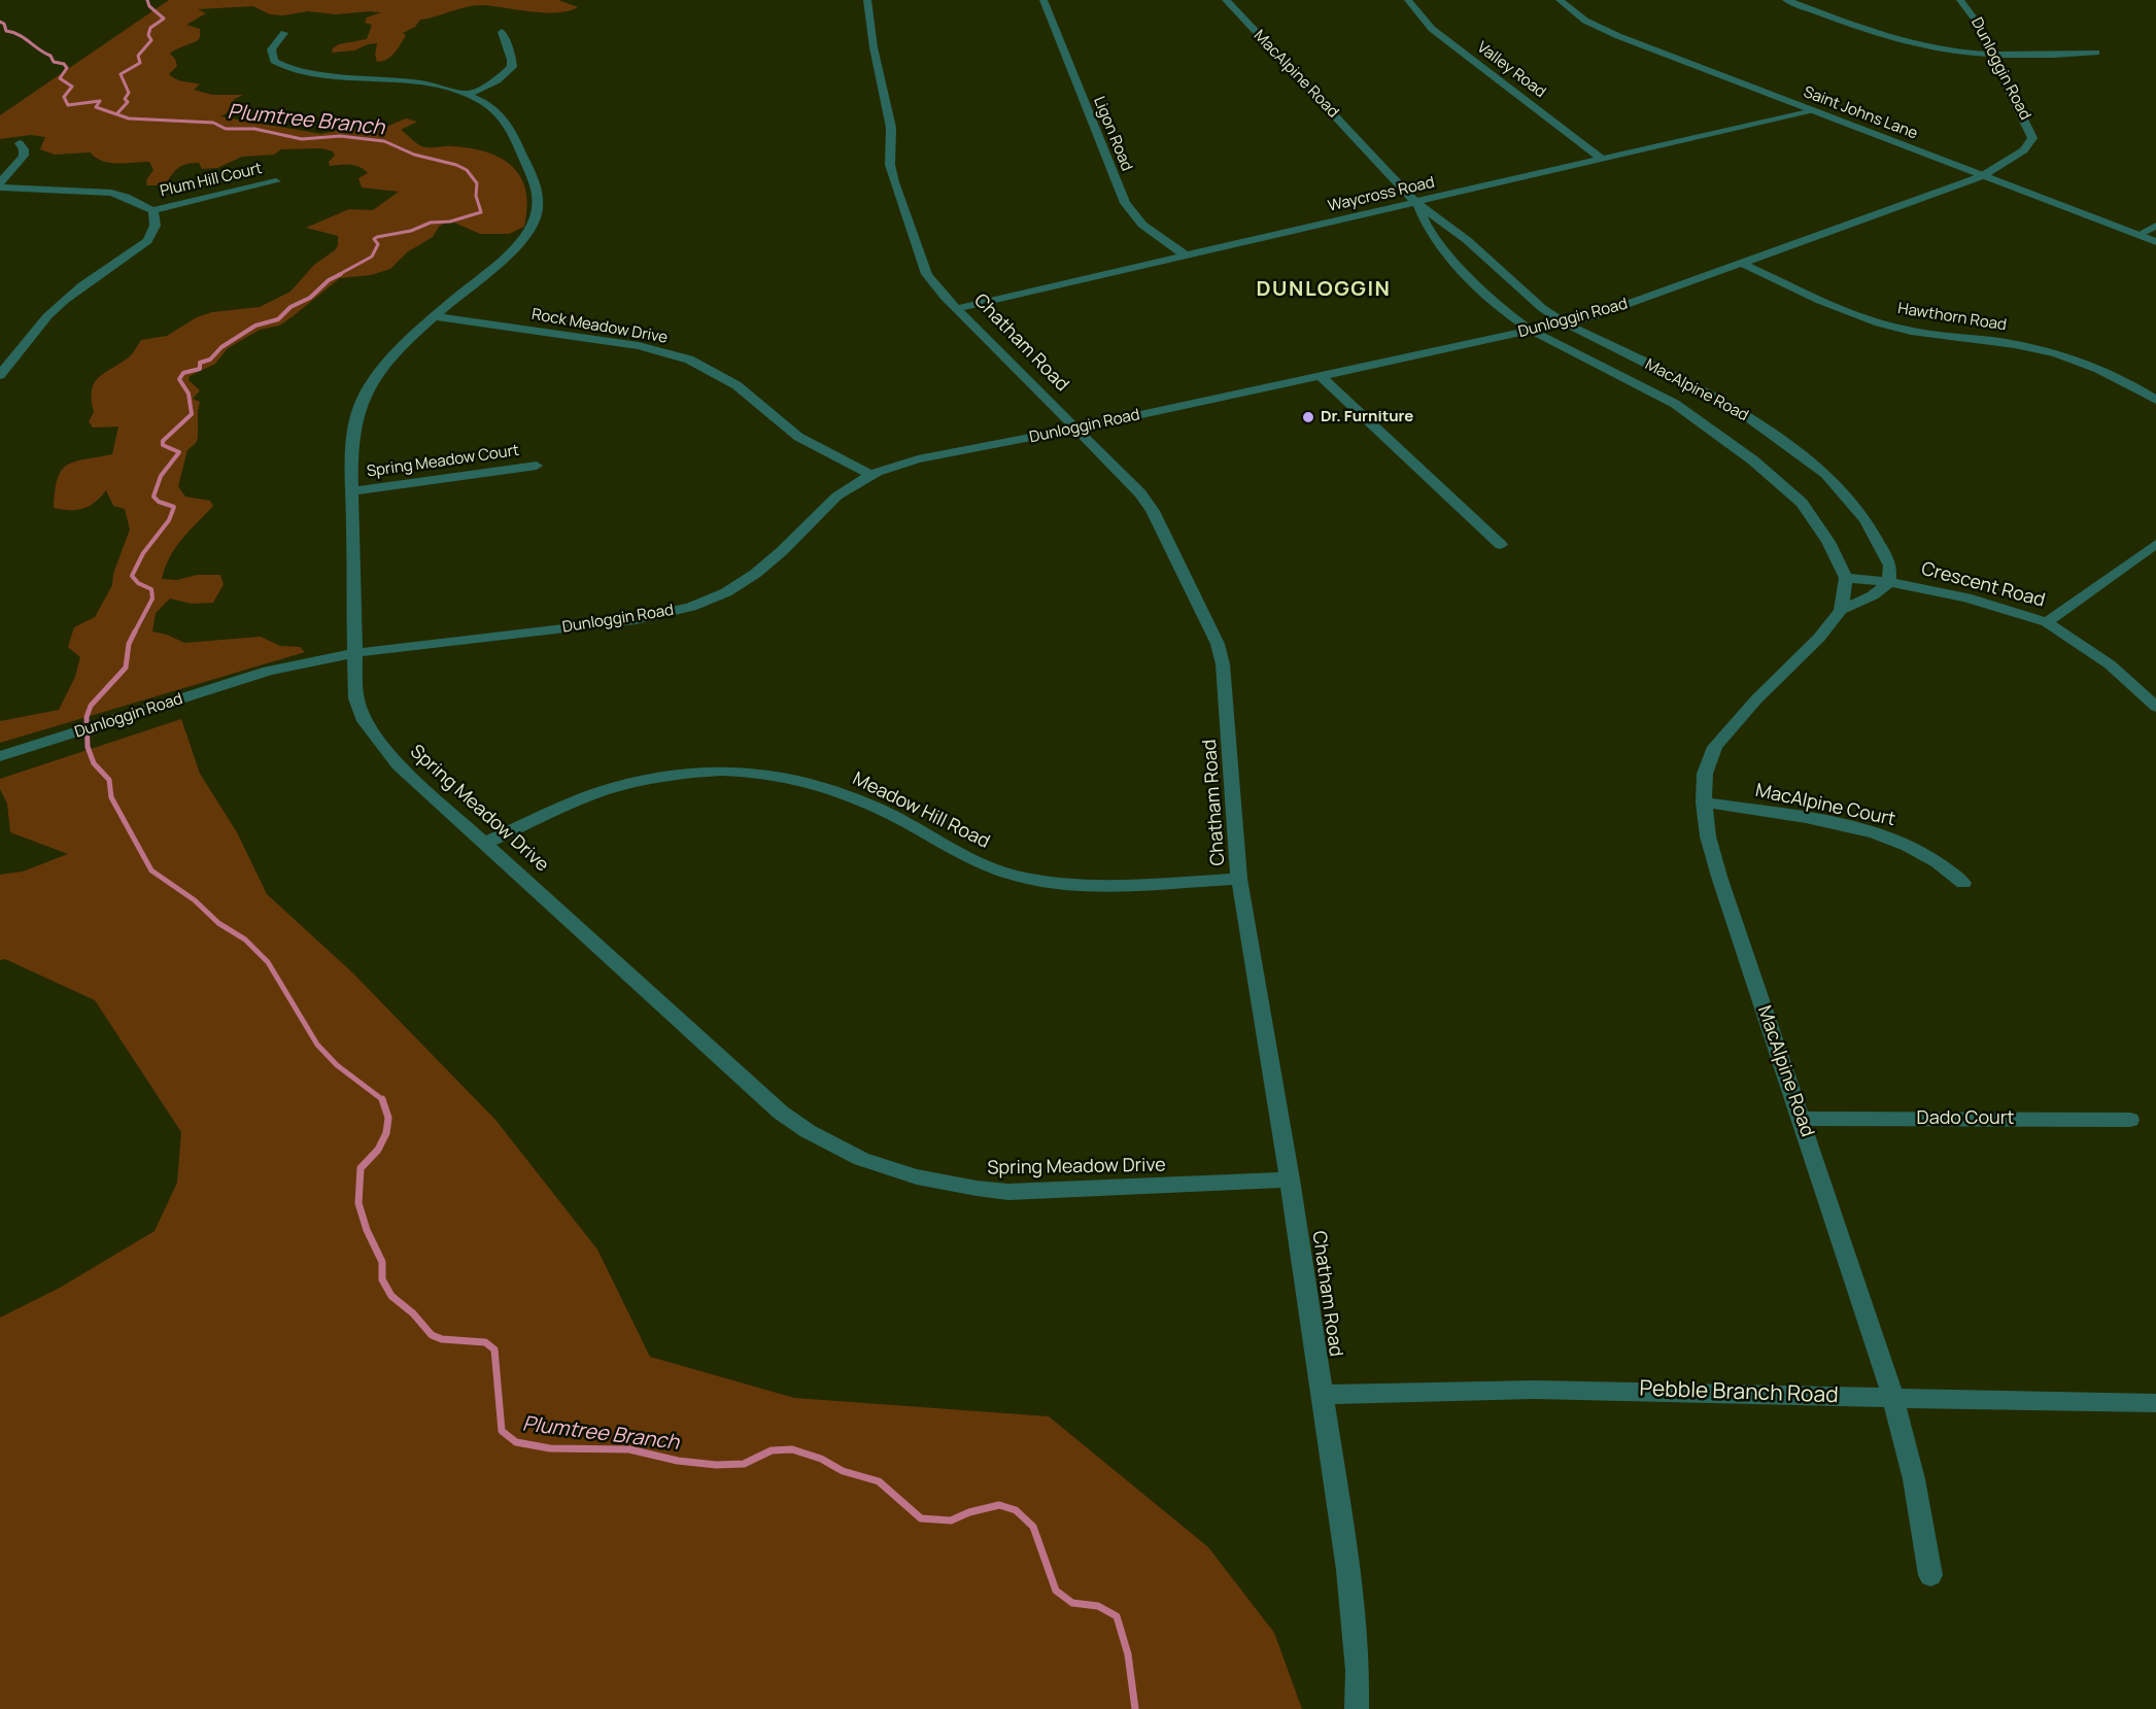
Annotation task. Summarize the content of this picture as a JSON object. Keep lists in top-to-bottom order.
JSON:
{
  "streets": {
    "street": [
      "Dunloggin Road",
      "Valley Road",
      "MacAlpine Road",
      "Saint Johns Lane",
      "Ligon Road",
      "Plum Hill Court",
      "Waycross Road",
      "Hawthorn Road",
      "Rock Meadow Drive",
      "Chatham Road",
      "Spring Meadow Court",
      "Crescent Road",
      "MacAlpine Court",
      "Spring Meadow Drive",
      "Meadow Hill Road",
      "Dado Court",
      "Pebble Branch Road"
    ]
  },
  "crossings": [
    ["Dunloggin Road", "MacAlpine Road"],
    ["Dunloggin Road", "Saint Johns Lane"],
    ["Dunloggin Road", "Hawthorn Road"],
    ["Dunloggin Road", "Rock Meadow Drive"],
    ["Dunloggin Road", "Chatham Road"],
    ["Dunloggin Road", "Spring Meadow Drive"],
    ["Valley Road", "Waycross Road"],
    ["MacAlpine Road", "Waycross Road"],
    ["MacAlpine Road", "Crescent Road"],
    ["MacAlpine Road", "MacAlpine Court"],
    ["MacAlpine Road", "Dado Court"],
    ["MacAlpine Road", "Pebble Branch Road"],
    ["Saint Johns Lane", "Waycross Road"],
    ["Ligon Road", "Waycross Road"],
    ["Waycross Road", "Chatham Road"],
    ["Rock Meadow Drive", "Spring Meadow Drive"],
    ["Chatham Road", "Spring Meadow Drive"],
    ["Chatham Road", "Meadow Hill Road"],
    ["Chatham Road", "Pebble Branch Road"],
    ["Spring Meadow Court", "Spring Meadow Drive"],
    ["Spring Meadow Drive", "Meadow Hill Road"]
  ],
  "districts": ["DUNLOGGIN"],
  "water": ["Plumtree Branch"],
  "places": ["Dr. Furniture"]
}
